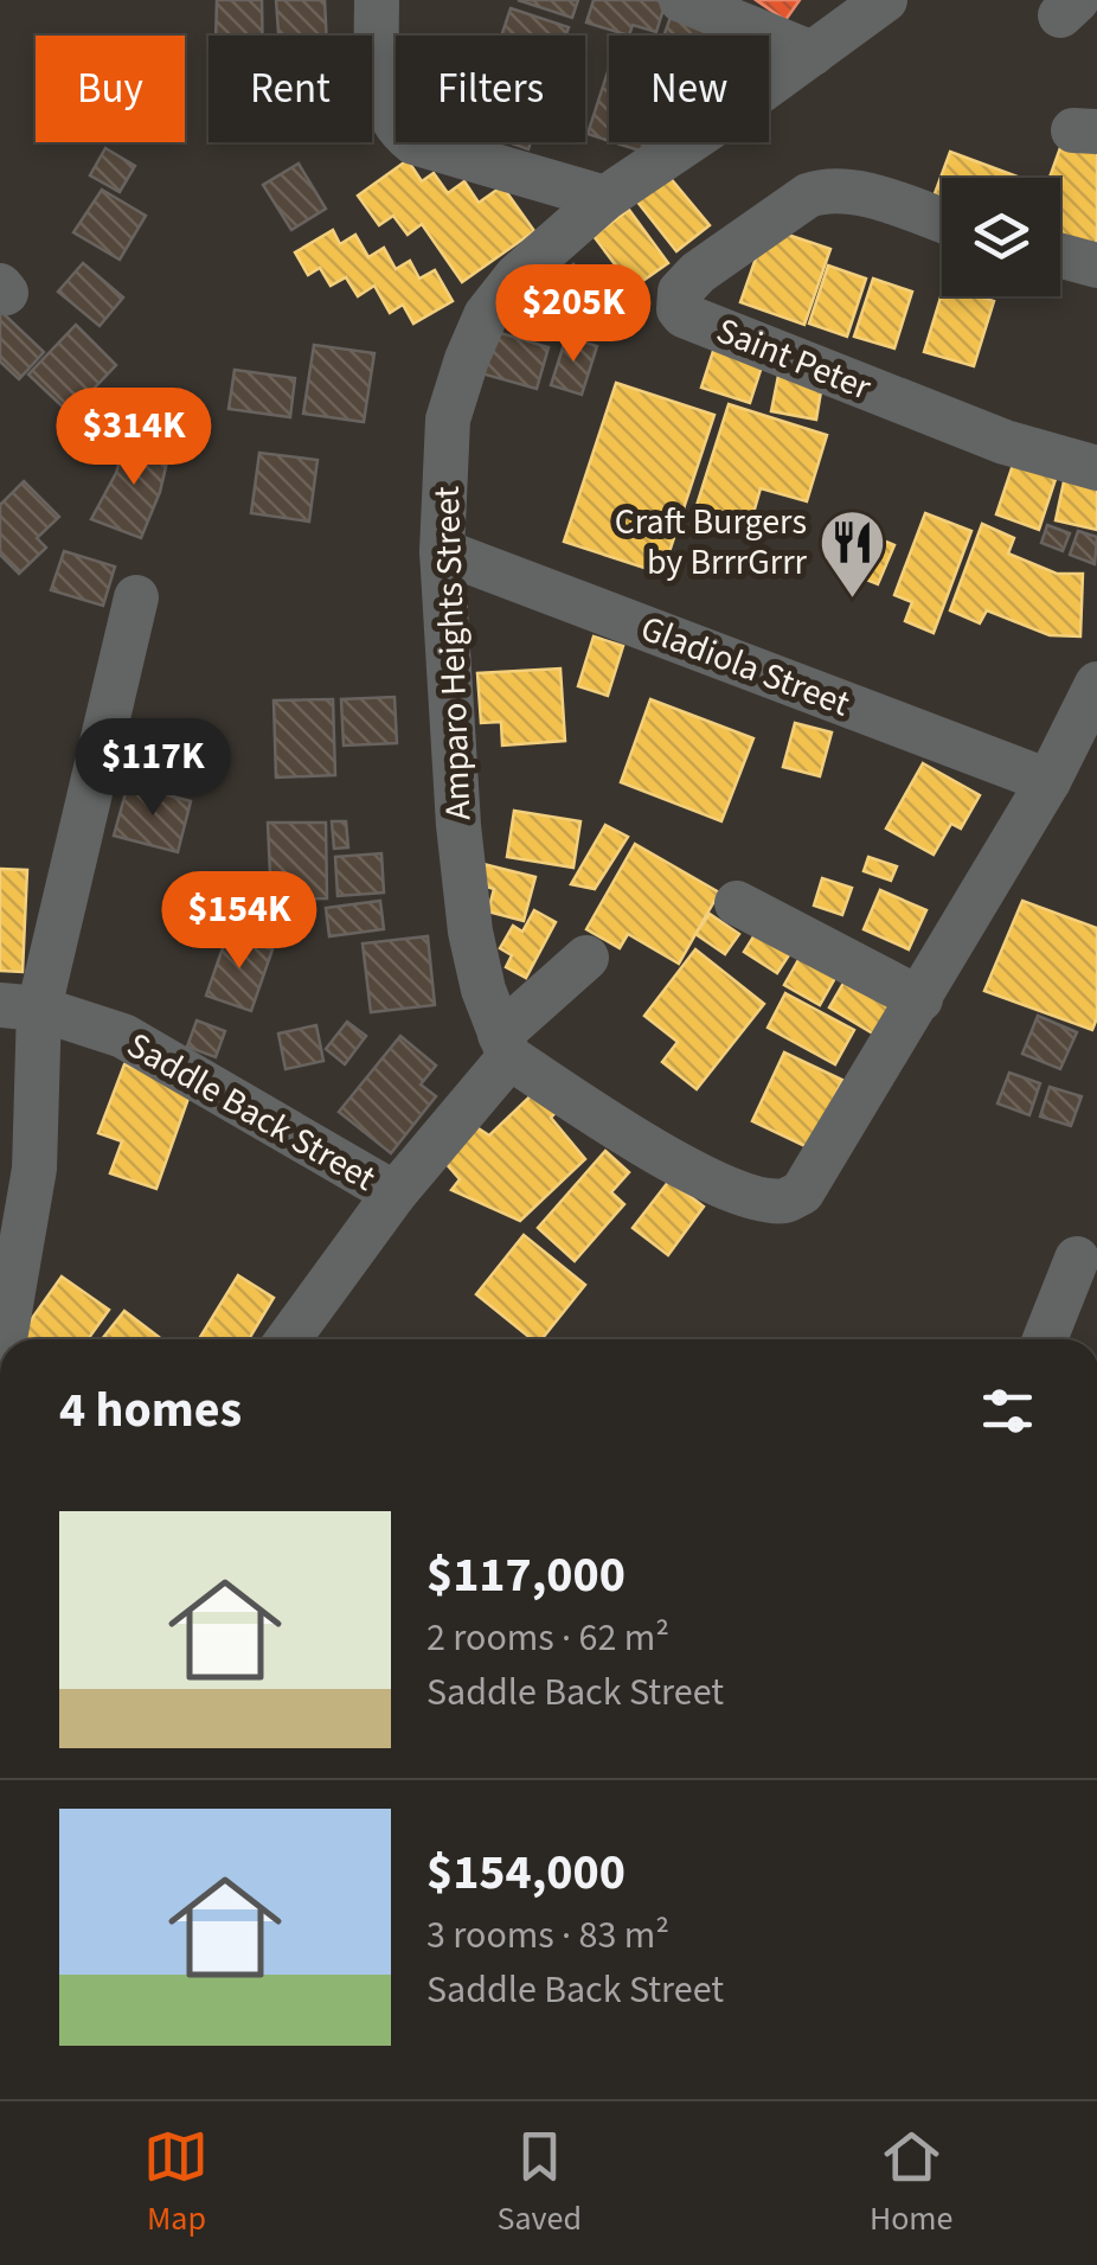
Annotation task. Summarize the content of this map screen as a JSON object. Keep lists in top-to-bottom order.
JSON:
{
  "streets": {
    "street": [
      "Saint Peter",
      "Amparo Heights Street",
      "Gladiola Street",
      "Saddle Back Street"
    ]
  },
  "crossings": [
    ["Amparo Heights Street", "Gladiola Street"]
  ],
  "places": {
    "restaurant": ["Craft Burgers by BrrrGrrr"]
  },
  "page": {
    "chip": [
      "Buy",
      "Rent",
      "Filters",
      "New"
    ],
    "price": [
      "$205K",
      "$314K",
      "$117K",
      "$154K"
    ],
    "heading": "4 homes",
    "list": [
      {
        "name": "$117,000",
        "note": "2 rooms · 62 m² · Saddle Back Street"
      },
      {
        "name": "$154,000",
        "note": "3 rooms · 83 m² · Saddle Back Street"
      }
    ],
    "tabs": ["Map", "Saved", "Home"]
  }
}
